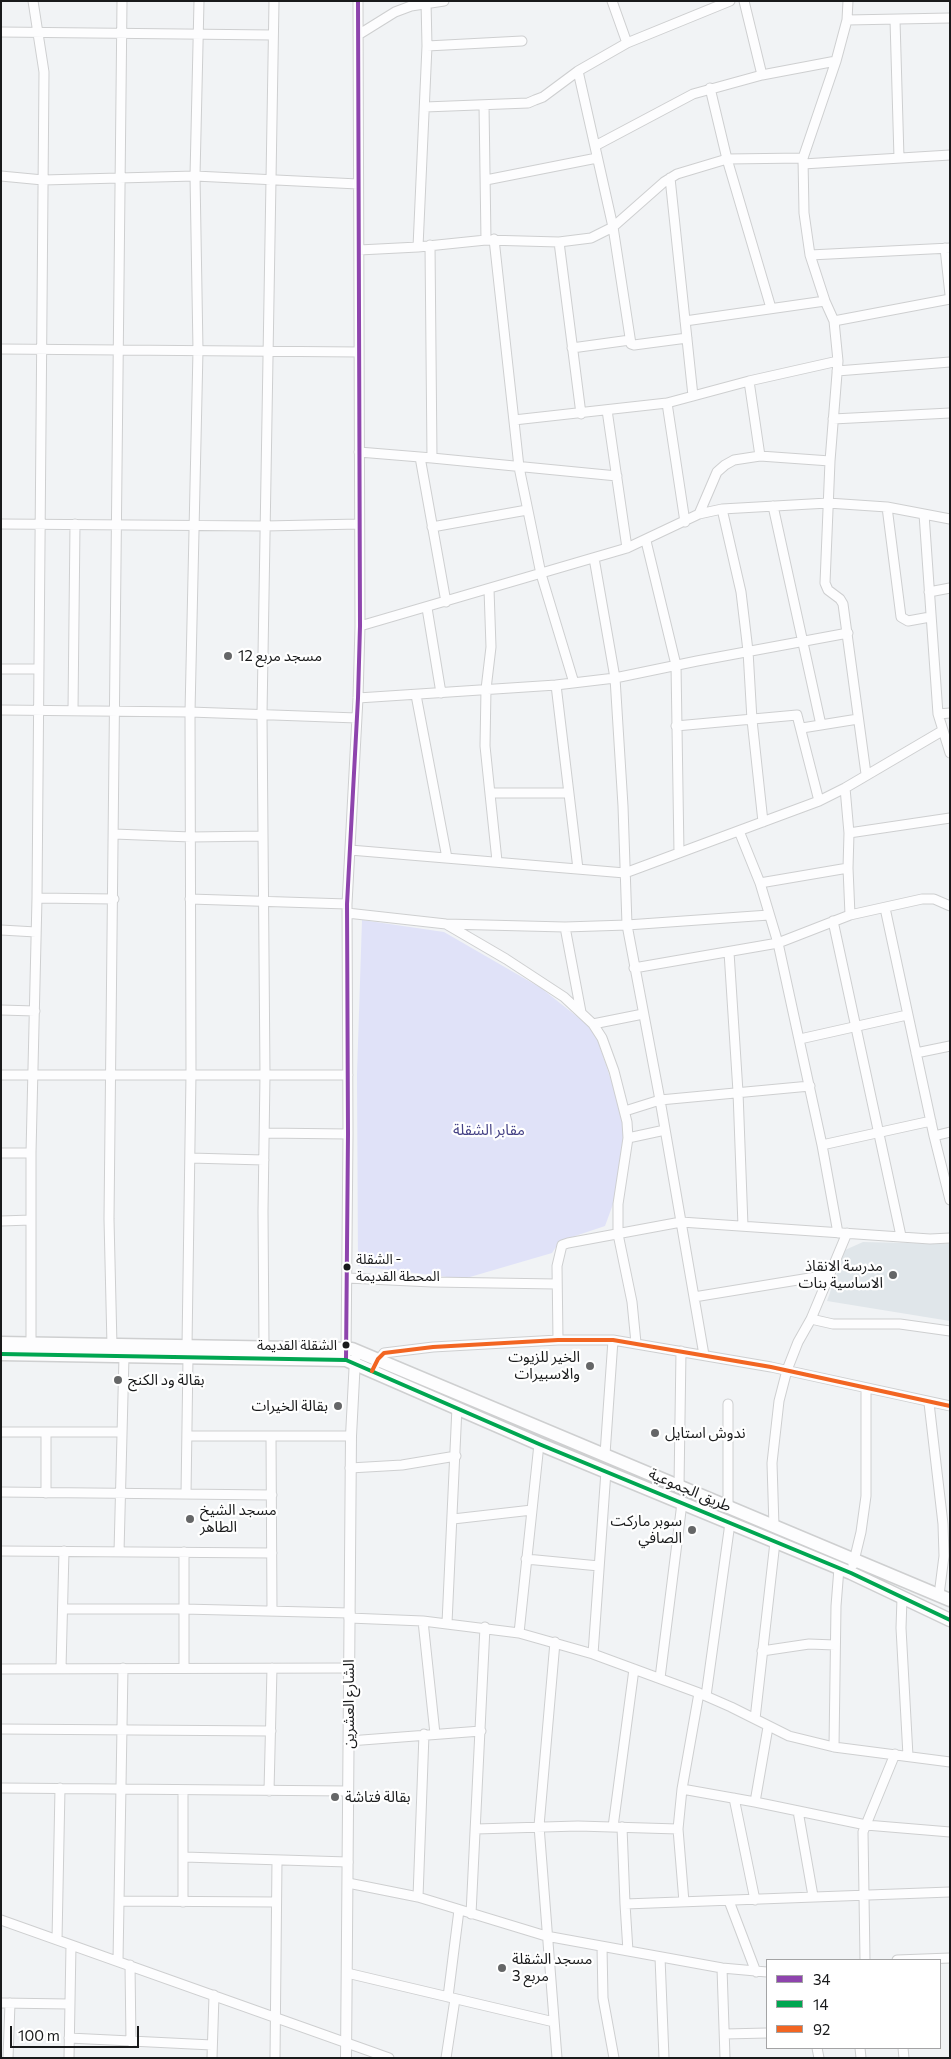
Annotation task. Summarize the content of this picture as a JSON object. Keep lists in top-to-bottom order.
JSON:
{
  "streets": {
    "main road": ["طريق الجموعية"],
    "street": ["الشارع العشرين"]
  },
  "parks": ["مقابر الشقلة"],
  "places": [
    "مسجد مربع 12",
    "الشقلة - المحطة القديمة",
    "مدرسة الانقاذ الاساسية بنات",
    "الشقلة القديمة",
    "الخير للزيوت والاسبيرات",
    "بقالة ود الكنج",
    "بقالة الخيرات",
    "ندوش استايل",
    "مسجد الشيخ الطاهر",
    "سوبر ماركت الصافي",
    "بقالة فتاشة",
    "مسجد الشقلة مربع 3"
  ],
  "lines": ["transit line 34", "transit line 92", "transit line 14"],
  "legend": ["34", "14", "92"],
  "scale_bar": "100 m"
}
